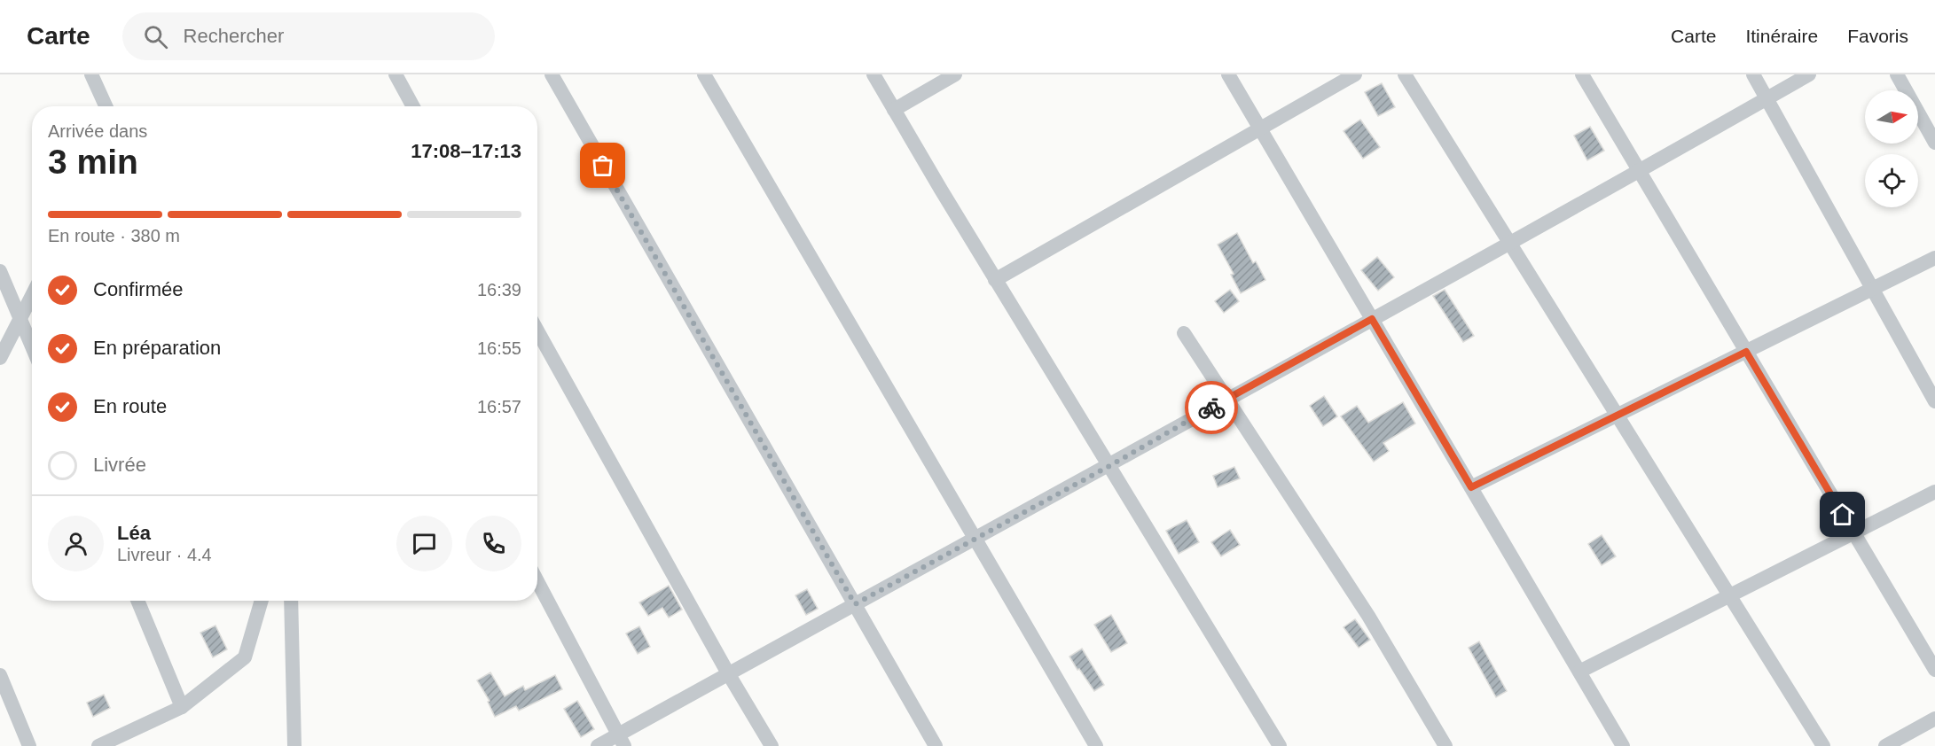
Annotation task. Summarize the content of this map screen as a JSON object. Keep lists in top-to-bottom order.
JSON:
{
  "north": "right",
  "page": {
    "header": "Carte",
    "search": "Rechercher",
    "nav": ["Carte", "Itinéraire", "Favoris"],
    "heading": ["3 min", "Arrivée dans", "17:08–17:13"],
    "panel": ["Léa", "Livreur · 4.4"],
    "bar": "En route · 380 m",
    "list": [
      ["Confirmée", "16:39"],
      ["En préparation", "16:55"],
      ["En route", "16:57"],
      "Livrée"
    ]
  }
}
